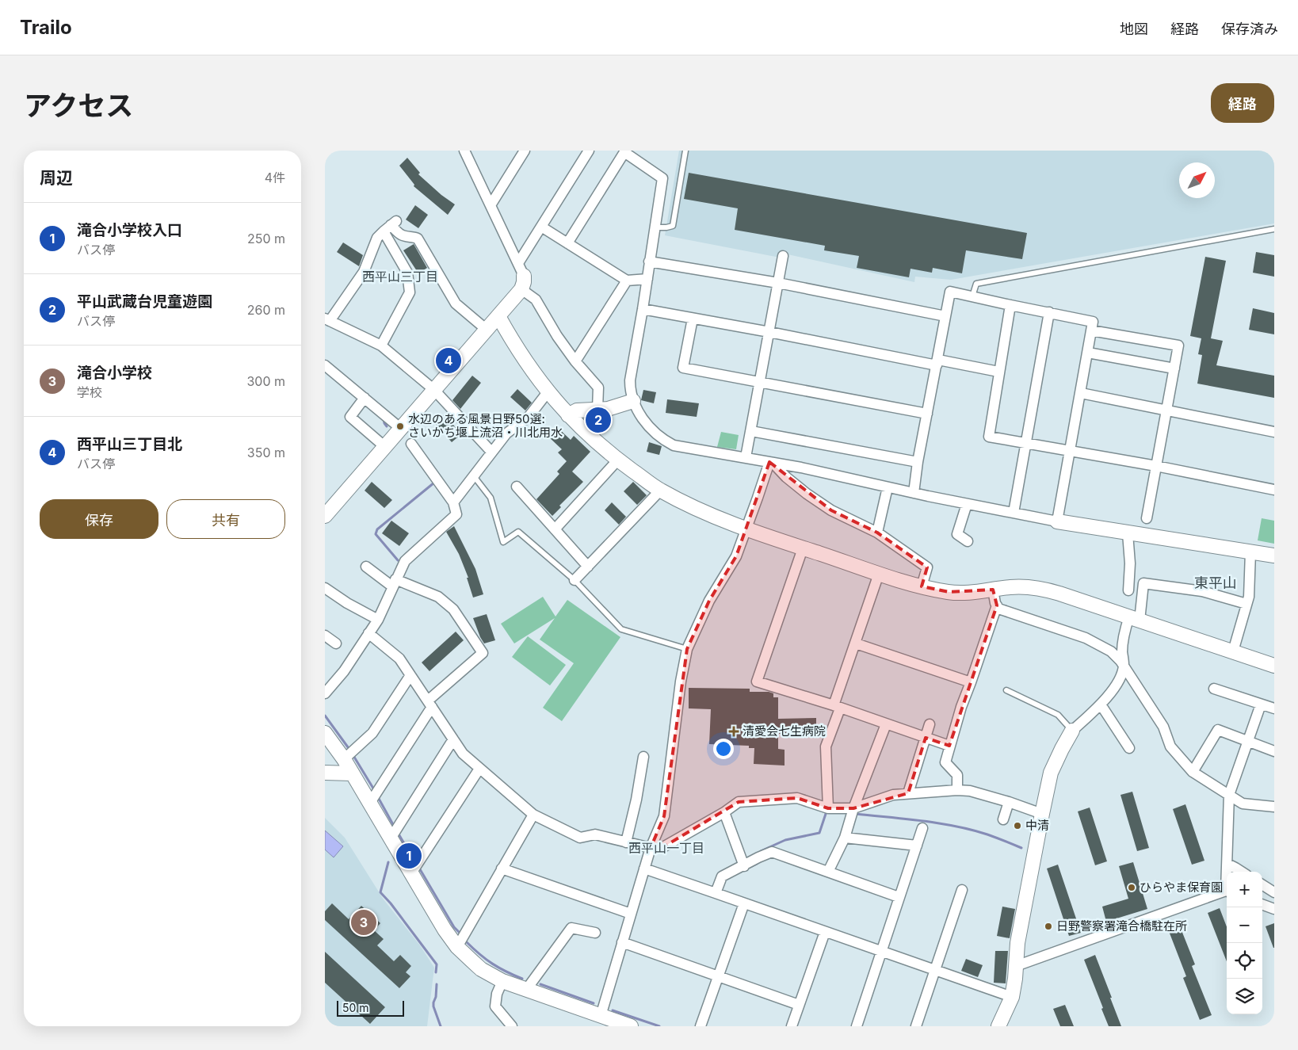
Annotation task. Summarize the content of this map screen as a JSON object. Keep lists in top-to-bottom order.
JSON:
{
  "districts": ["西平山三丁目", "東平山", "西平山一丁目"],
  "places": {
    "other": [
      "水辺のある風景日野50選: さいかち堰上流沼・川北用水",
      "中清",
      "ひらやま保育園",
      "日野警察署滝合橋駐在所"
    ],
    "health": ["清愛会七生病院"]
  },
  "scale_bar": "50 m",
  "north": "top right",
  "page": {
    "header": "Trailo",
    "nav": ["地図", "経路", "保存済み"],
    "title": "アクセス",
    "buttons": [
      "経路",
      ["保存", "共有"]
    ],
    "heading": ["周辺", "4件"],
    "list": [
      {
        "mark": "1",
        "name": "滝合小学校入口",
        "note": "バス停",
        "value": "250 m"
      },
      {
        "mark": "2",
        "name": "平山武蔵台児童遊園",
        "note": "バス停",
        "value": "260 m"
      },
      {
        "mark": "3",
        "name": "滝合小学校",
        "note": "学校",
        "value": "300 m"
      },
      {
        "mark": "4",
        "name": "西平山三丁目北",
        "note": "バス停",
        "value": "350 m"
      }
    ],
    "pins": [
      "4",
      "2",
      "1",
      "3"
    ],
    "map_buttons": ["+", "−"],
    "scale": "50 m"
  }
}
